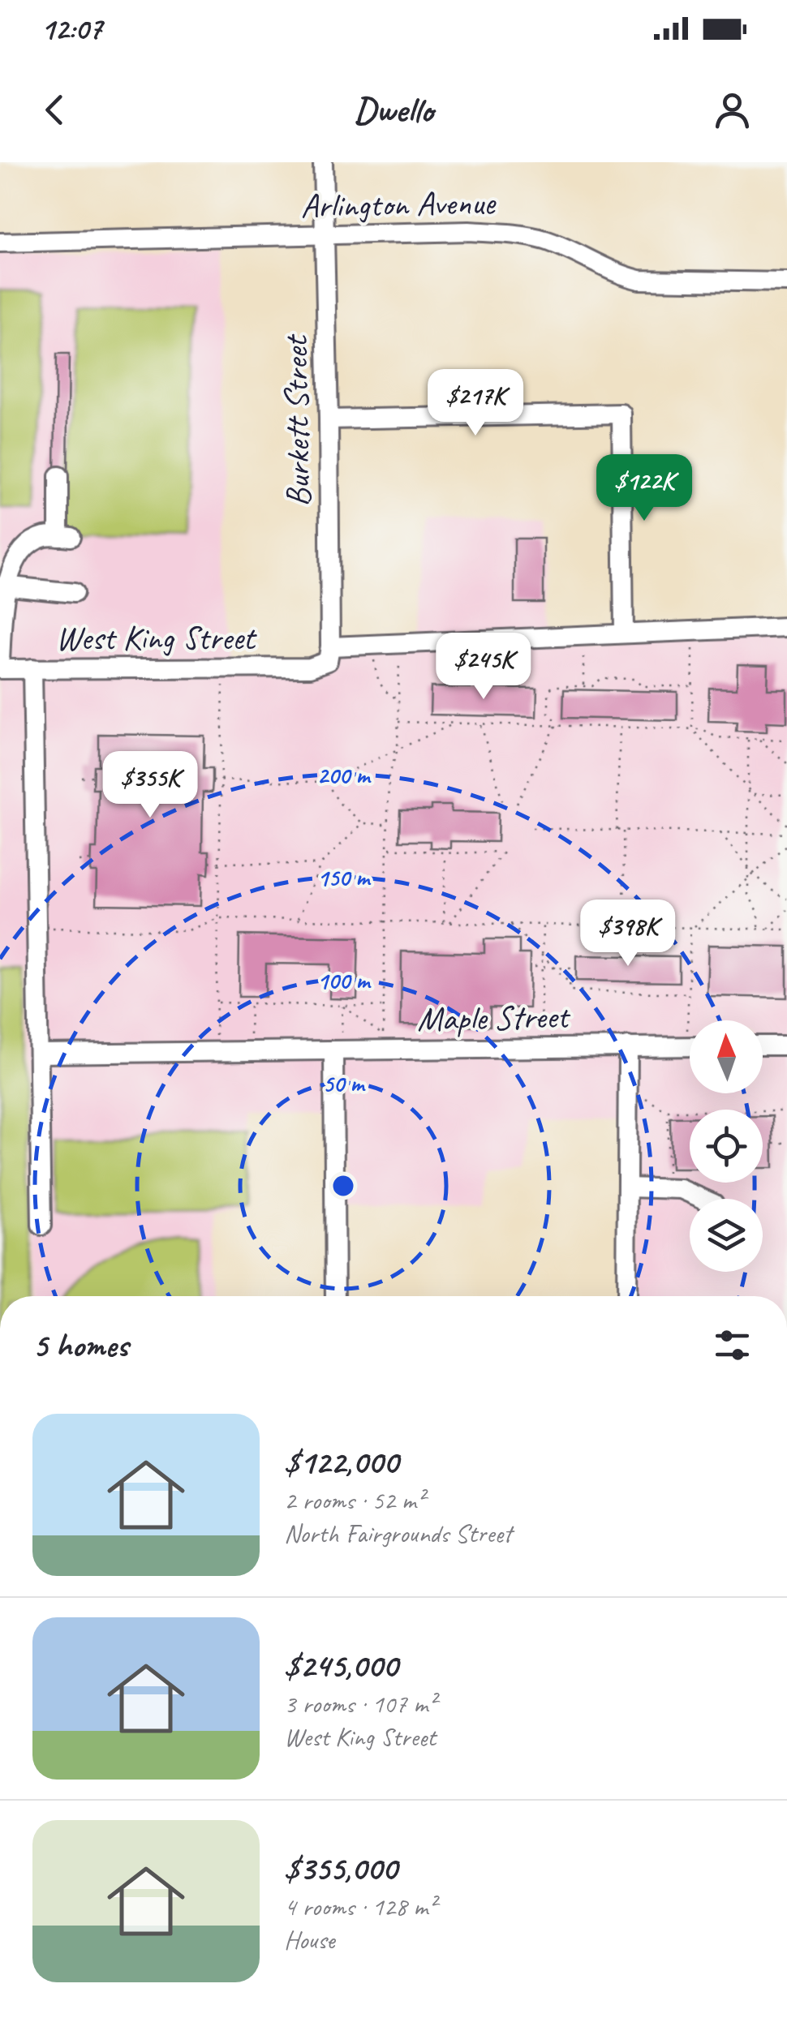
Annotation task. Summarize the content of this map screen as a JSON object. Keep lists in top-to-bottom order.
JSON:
{
  "streets": {
    "street": [
      "Arlington Avenue",
      "Burkett Street",
      "West King Street",
      "Maple Street"
    ]
  },
  "crossings": [
    ["Arlington Avenue", "Burkett Street"],
    ["Burkett Street", "West King Street"]
  ],
  "north": "top",
  "page": {
    "status": "12:07",
    "header": "Dwello",
    "price": [
      "$217K",
      "$122K",
      "$245K",
      "$355K",
      "$398K"
    ],
    "heading": "5 homes",
    "list": [
      {
        "name": "$122,000",
        "note": "2 rooms · 52 m² · North Fairgrounds Street"
      },
      {
        "name": "$245,000",
        "note": "3 rooms · 107 m² · West King Street"
      },
      {
        "name": "$355,000",
        "note": "4 rooms · 128 m² · House"
      }
    ]
  },
  "rings": [
    "200 m",
    "150 m",
    "100 m",
    "50 m"
  ]
}
